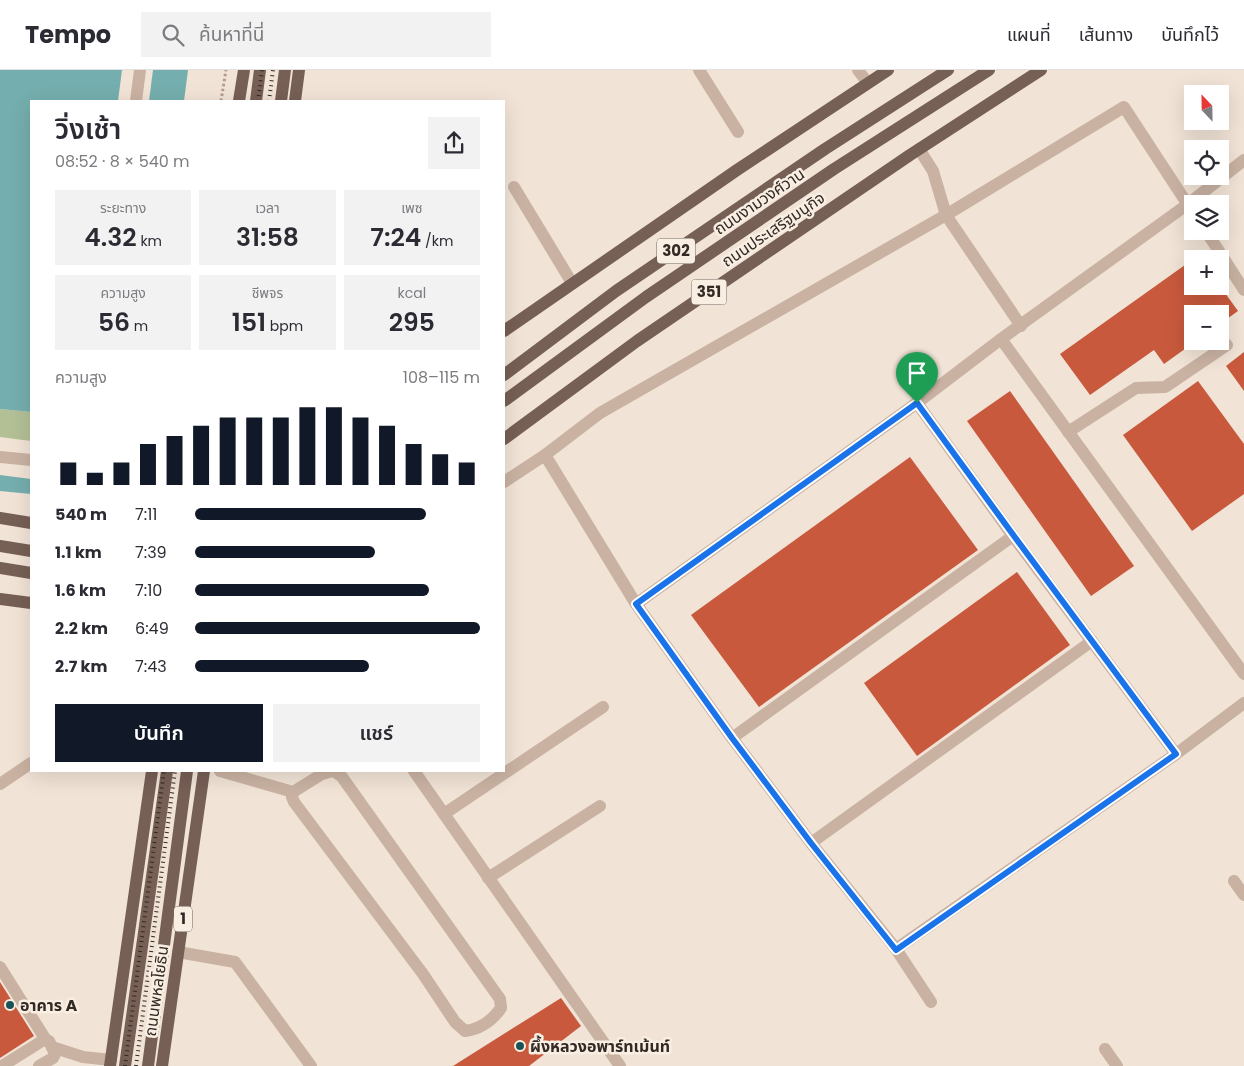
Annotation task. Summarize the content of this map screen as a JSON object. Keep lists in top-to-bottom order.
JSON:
{
  "streets": {
    "main road": [
      "ถนนงามวงศ์วาน",
      "ถนนประเสริฐมนูกิจ",
      "302",
      "351",
      "1",
      "ถนนพหลโยธิน"
    ]
  },
  "places": ["อาคาร A", "ผึ้งหลวงอพาร์ทเม้นท์"],
  "north": "top",
  "page": {
    "header": "Tempo",
    "search": "ค้นหาที่นี่",
    "nav": ["แผนที่", "เส้นทาง", "บันทึกไว้"],
    "map_buttons": ["+", "−"],
    "heading": ["วิ่งเช้า", "08:52 · 8 × 540 m"],
    "stats": [
      ["ระยะทาง", "4.32 km"],
      ["เวลา", "31:58"],
      ["เพซ", "7:24 /km"],
      ["ความสูง", "56 m"],
      ["ชีพจร", "151 bpm"],
      ["kcal", "295"]
    ],
    "chart": ["ความสูง", "108–115 m"],
    "list": [
      {
        "name": "540 m",
        "note": "7:11"
      },
      {
        "name": "1.1 km",
        "note": "7:39"
      },
      {
        "name": "1.6 km",
        "note": "7:10"
      },
      {
        "name": "2.2 km",
        "note": "6:49"
      },
      {
        "name": "2.7 km",
        "note": "7:43"
      }
    ],
    "buttons": ["บันทึก", "แชร์"]
  }
}
